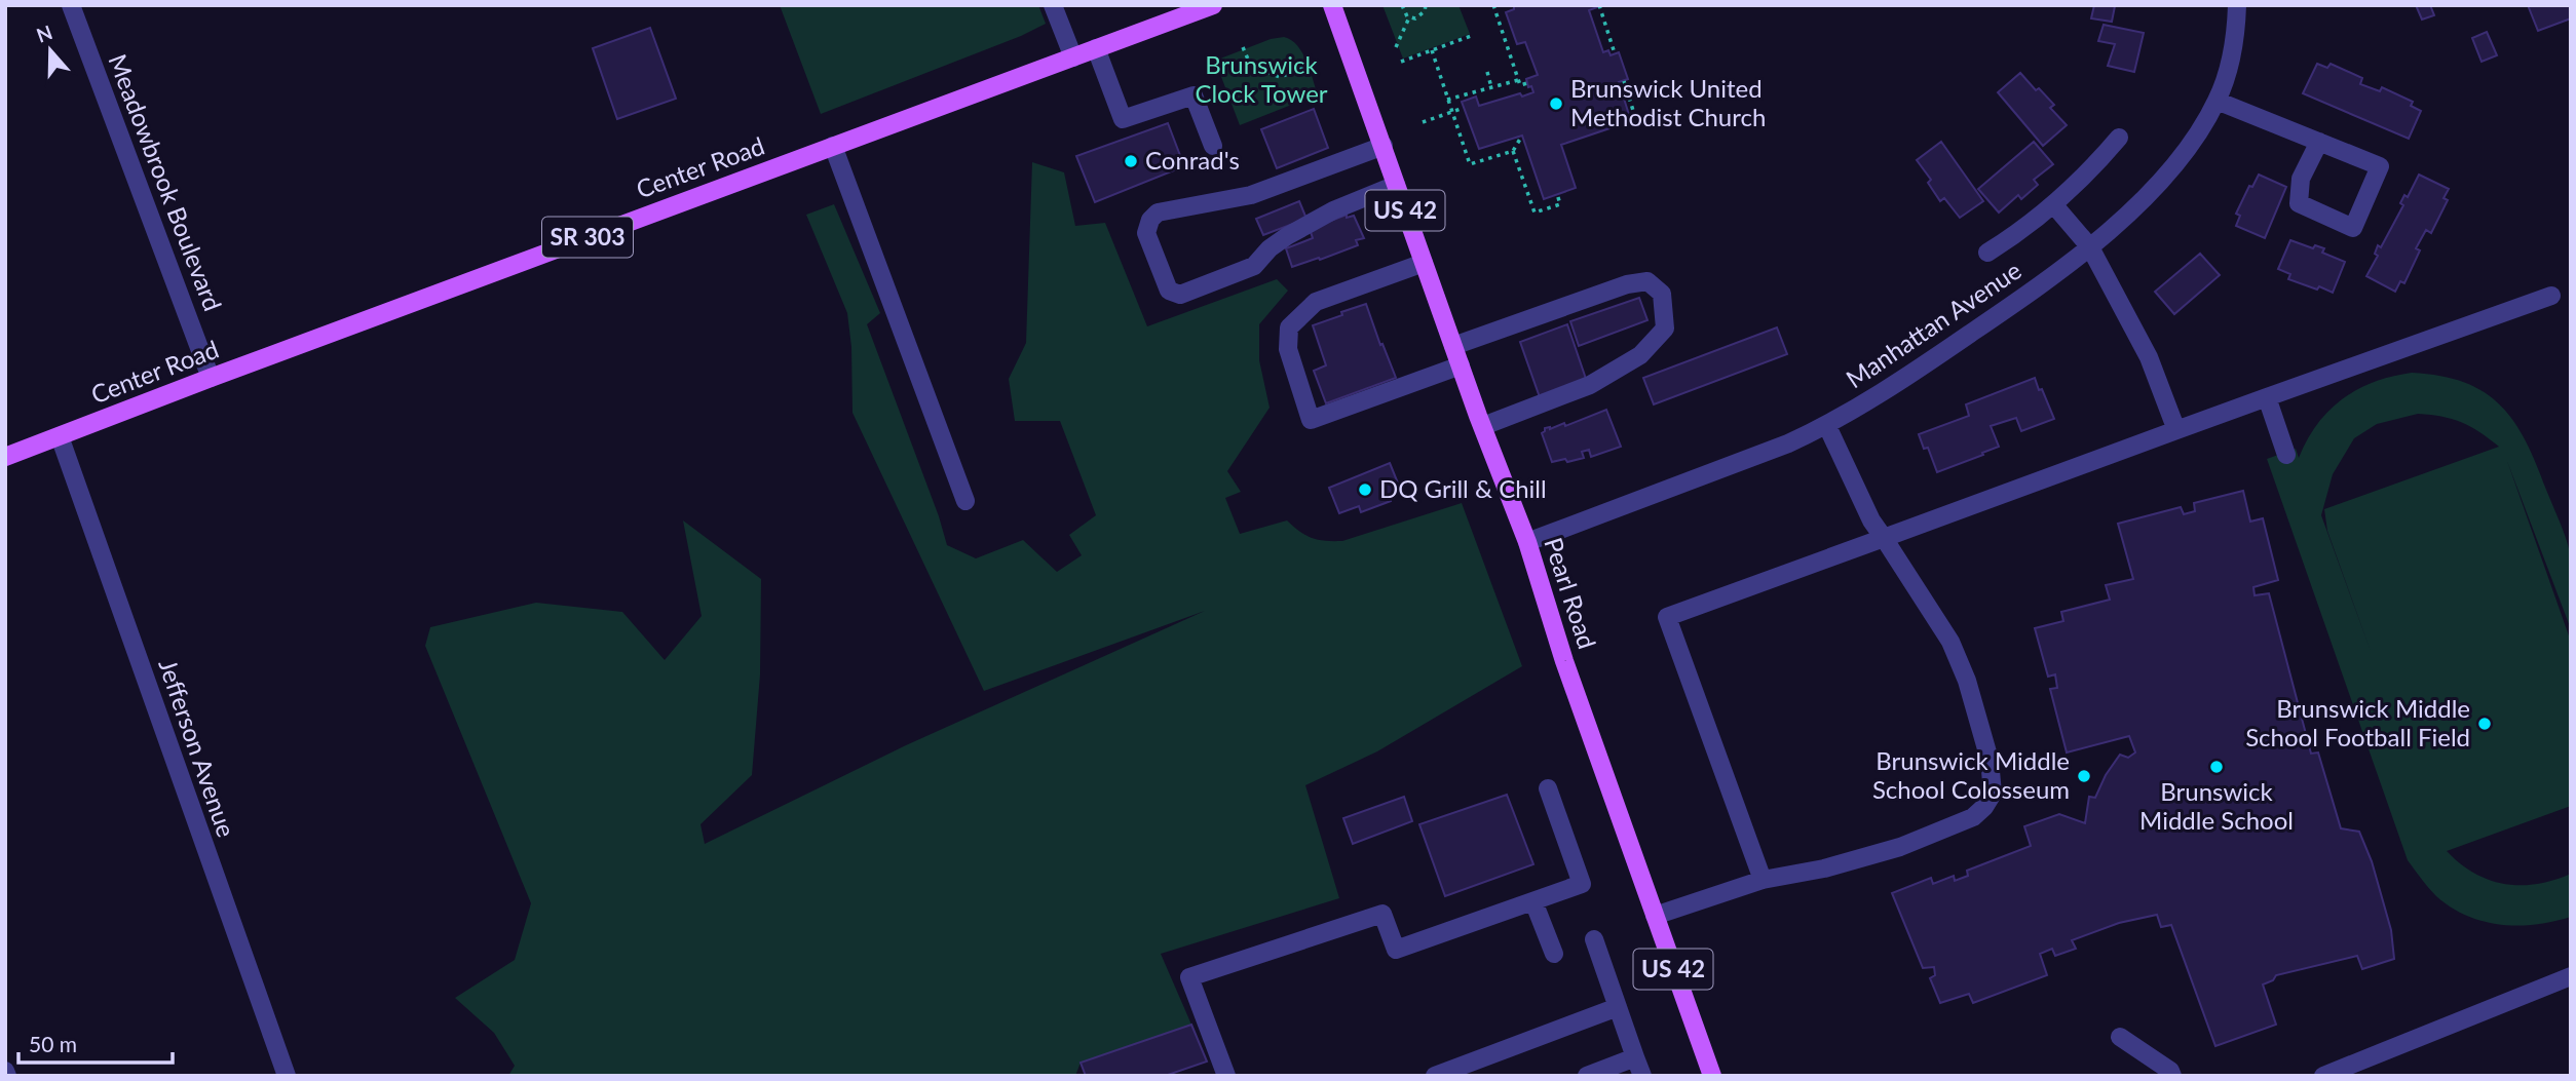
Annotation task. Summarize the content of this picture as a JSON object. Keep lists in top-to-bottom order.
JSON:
{
  "streets": {
    "main road": [
      "Center Road",
      "US 42",
      "SR 303",
      "Pearl Road"
    ],
    "street": ["Meadowbrook Boulevard", "Manhattan Avenue", "Jefferson Avenue"]
  },
  "crossings": [
    ["Center Road", "Meadowbrook Boulevard"],
    ["Center Road", "Jefferson Avenue"],
    ["Manhattan Avenue", "Pearl Road"]
  ],
  "parks": ["Brunswick Clock Tower"],
  "places": [
    "Brunswick United Methodist Church",
    "Conrad's",
    "DQ Grill & Chill",
    "Brunswick Middle School Football Field",
    "Brunswick Middle School",
    "Brunswick Middle School Colosseum"
  ],
  "scale_bar": "50 m",
  "north": "top"
}
